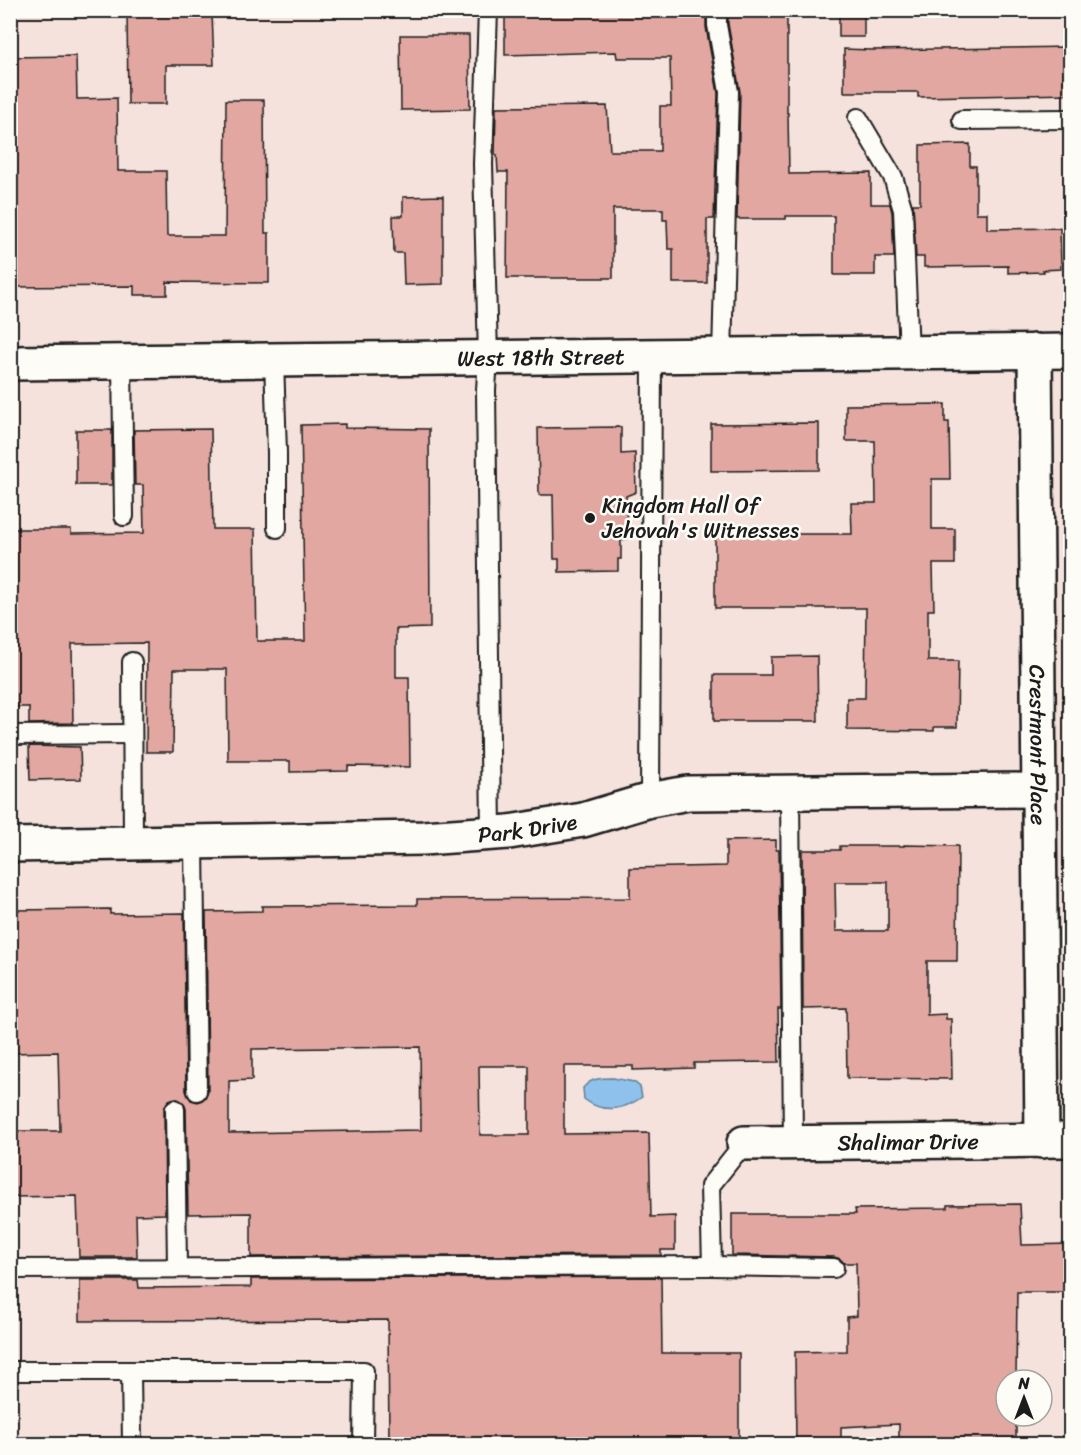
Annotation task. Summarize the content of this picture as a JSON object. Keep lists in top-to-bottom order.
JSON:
{
  "streets": {
    "street": [
      "West 18th Street",
      "Crestmont Place",
      "Park Drive",
      "Shalimar Drive"
    ]
  },
  "crossings": [
    ["West 18th Street", "Crestmont Place"],
    ["Crestmont Place", "Park Drive"],
    ["Crestmont Place", "Shalimar Drive"]
  ],
  "places": ["Kingdom Hall Of Jehovah's Witnesses"],
  "north": "top"
}
